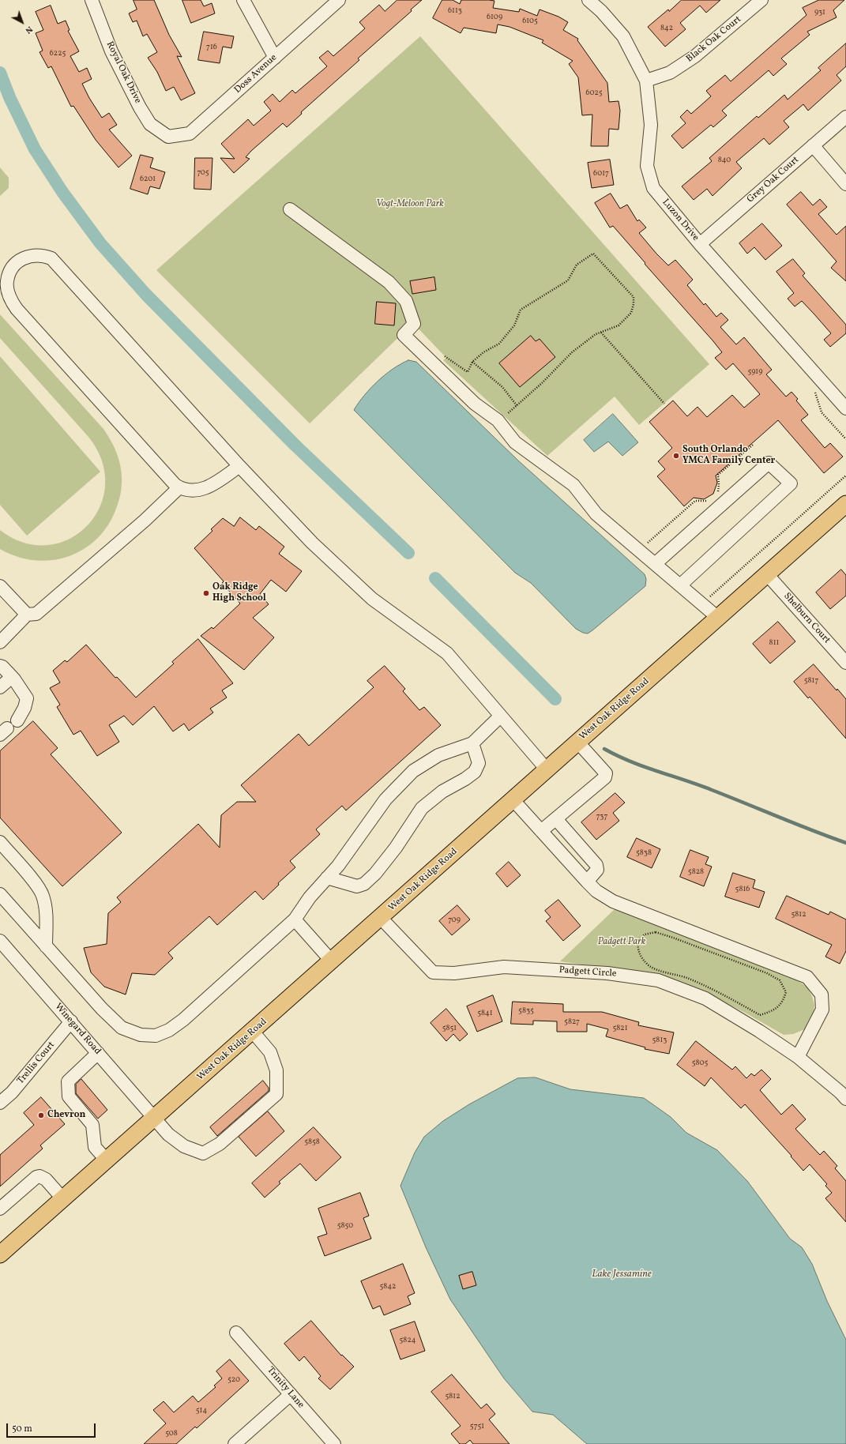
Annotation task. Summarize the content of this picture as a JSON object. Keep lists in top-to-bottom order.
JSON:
{
  "streets": {
    "main road": ["West Oak Ridge Road"],
    "street": [
      "Black Oak Court",
      "Royal Oak Drive",
      "Doss Avenue",
      "Grey Oak Court",
      "Luzon Drive",
      "Shelburn Court",
      "Padgett Circle",
      "Winegard Road",
      "Trellis Court",
      "Trinity Lane"
    ]
  },
  "crossings": [
    ["Black Oak Court", "Luzon Drive"],
    ["Royal Oak Drive", "Doss Avenue"],
    ["Grey Oak Court", "Luzon Drive"],
    ["Shelburn Court", "West Oak Ridge Road"],
    ["West Oak Ridge Road", "Padgett Circle"],
    ["West Oak Ridge Road", "Winegard Road"],
    ["Winegard Road", "Trellis Court"]
  ],
  "water": ["Lake Jessamine"],
  "parks": ["Vogt-Meloon Park", "Padgett Park"],
  "places": ["South Orlando YMCA Family Center", "Oak Ridge High School", "Chevron"],
  "house_numbers": [
    "6113",
    "931",
    "6109",
    "6105",
    "842",
    "716",
    "6225",
    "6025",
    "840",
    "705",
    "6017",
    "6201",
    "5919",
    "811",
    "5817",
    "737",
    "5838",
    "5828",
    "5816",
    "5812",
    "709",
    "5835",
    "5841",
    "5827",
    "5851",
    "5821",
    "5813",
    "5805",
    "5858",
    "5850",
    "5842",
    "5824",
    "520",
    "5812",
    "514",
    "5751",
    "508"
  ],
  "scale_bar": "50 m",
  "north": "bottom right"
}
